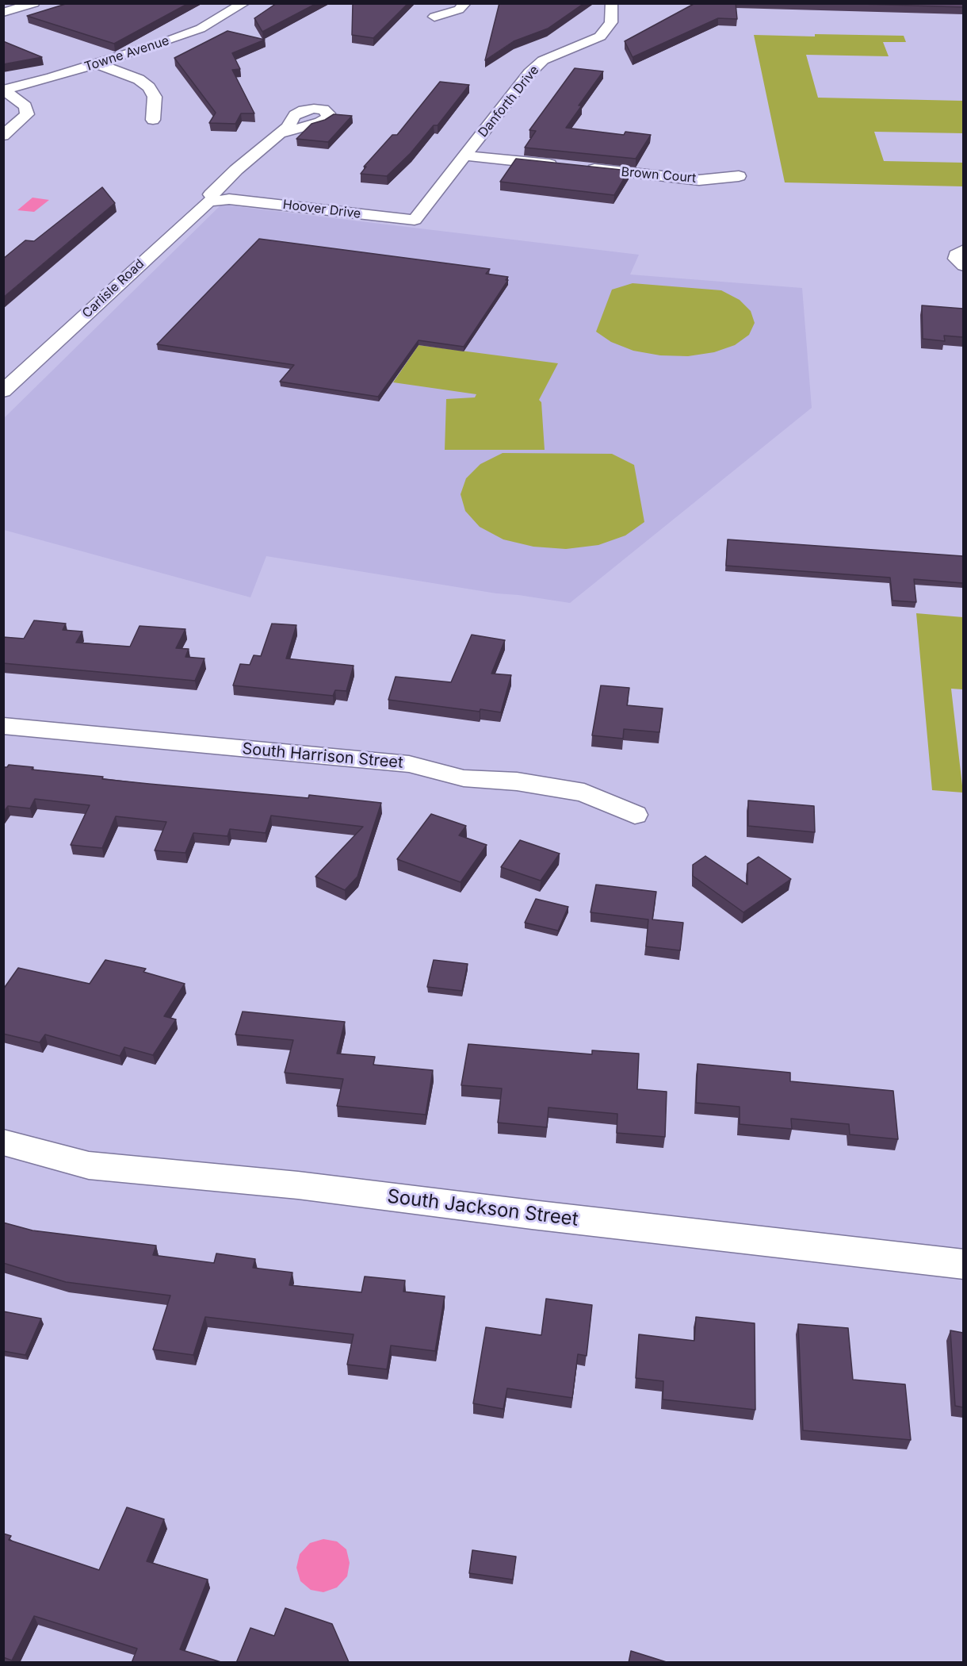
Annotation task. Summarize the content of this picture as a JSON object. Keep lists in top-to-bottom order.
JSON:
{
  "streets": {
    "street": [
      "Towne Avenue",
      "Danforth Drive",
      "Brown Court",
      "Hoover Drive",
      "Carlisle Road",
      "South Harrison Street",
      "South Jackson Street"
    ]
  },
  "crossings": [
    ["Danforth Drive", "Hoover Drive"],
    ["Hoover Drive", "Carlisle Road"]
  ]
}
